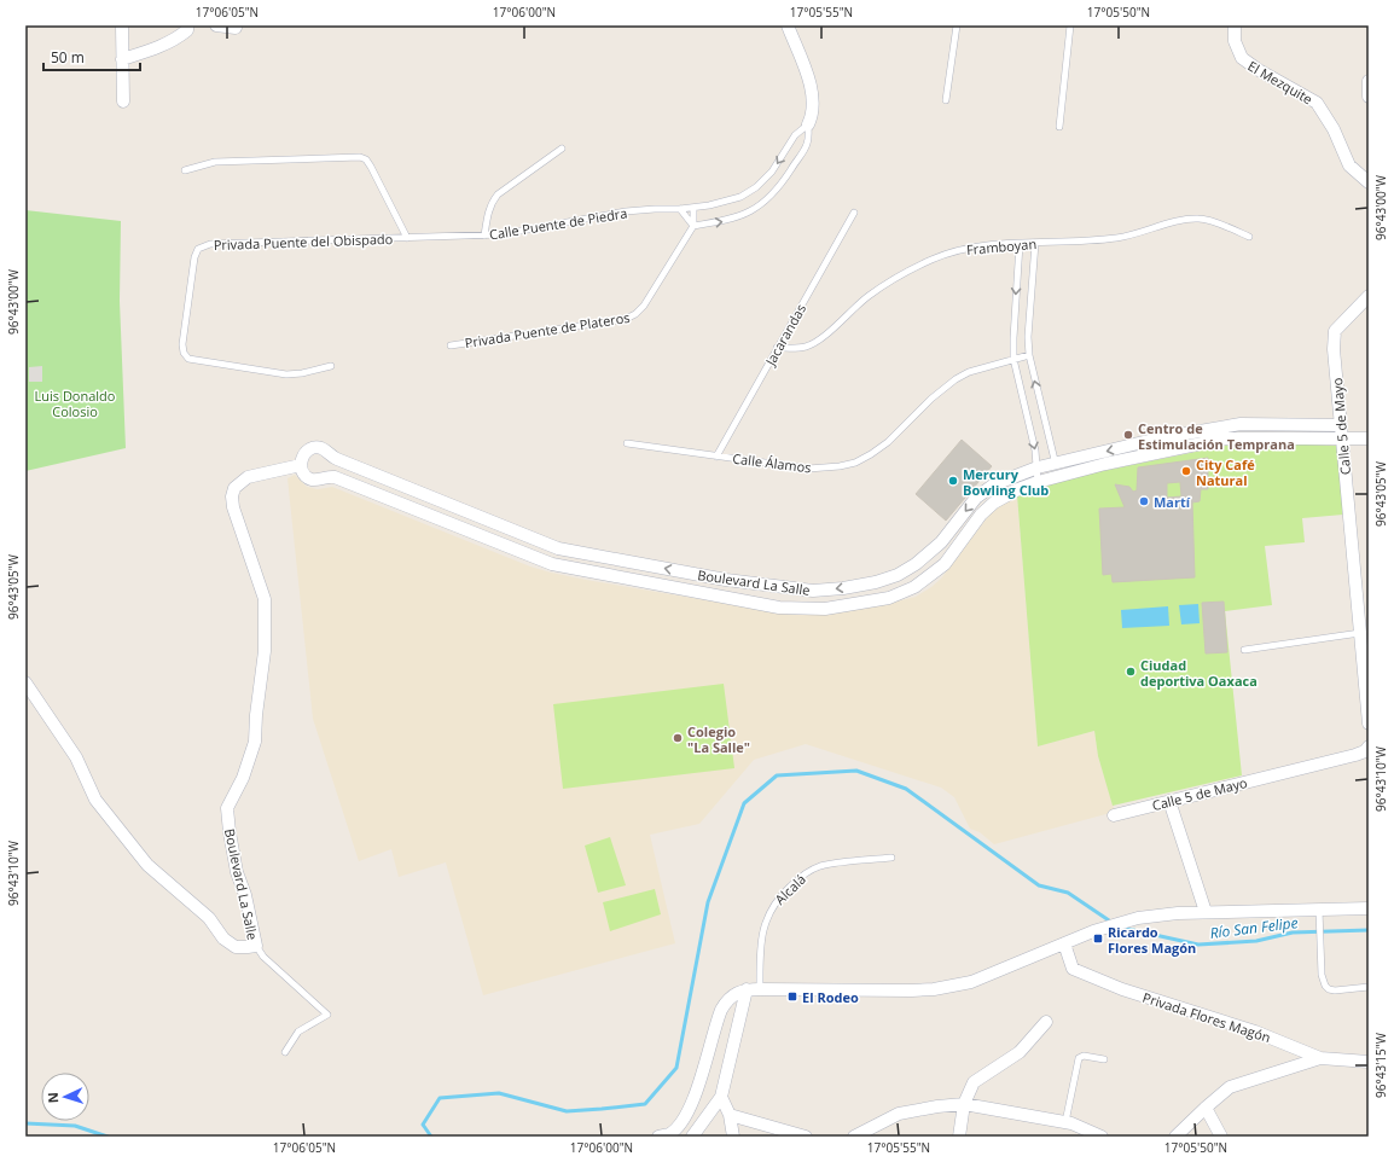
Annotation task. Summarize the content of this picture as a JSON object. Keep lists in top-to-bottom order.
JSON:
{
  "streets": {
    "street": [
      "El Mezquite",
      "Calle 5 de Mayo",
      "Boulevard La Salle",
      "Privada Flores Magón"
    ],
    "lane": [
      "Calle Puente de Piedra",
      "Privada Puente del Obispado",
      "Framboyan",
      "Privada Puente de Plateros",
      "Jacarandas",
      "Calle Álamos",
      "Alcalá"
    ]
  },
  "crossings": [
    ["Calle Puente de Piedra", "Privada Puente del Obispado"],
    ["Framboyan", "Jacarandas"],
    ["Jacarandas", "Calle Álamos"],
    ["Calle 5 de Mayo", "Boulevard La Salle"]
  ],
  "water": ["Río San Felipe"],
  "parks": ["Luis Donaldo Colosio"],
  "places": {
    "other": [
      "Centro de Estimulación Temprana",
      "City Café Natural",
      "Mercury Bowling Club",
      "Martí",
      "Ciudad deportiva Oaxaca",
      "Colegio \"La Salle\""
    ],
    "transit": ["Ricardo Flores Magón", "El Rodeo"]
  },
  "scale_bar": "50 m",
  "north": "left",
  "coordinates": [
    "17°06'05\"N",
    "17°06'00\"N",
    "17°05'55\"N",
    "17°05'50\"N",
    "96°43'00\"W",
    "96°43'05\"W",
    "96°43'10\"W",
    "96°43'15\"W"
  ]
}
